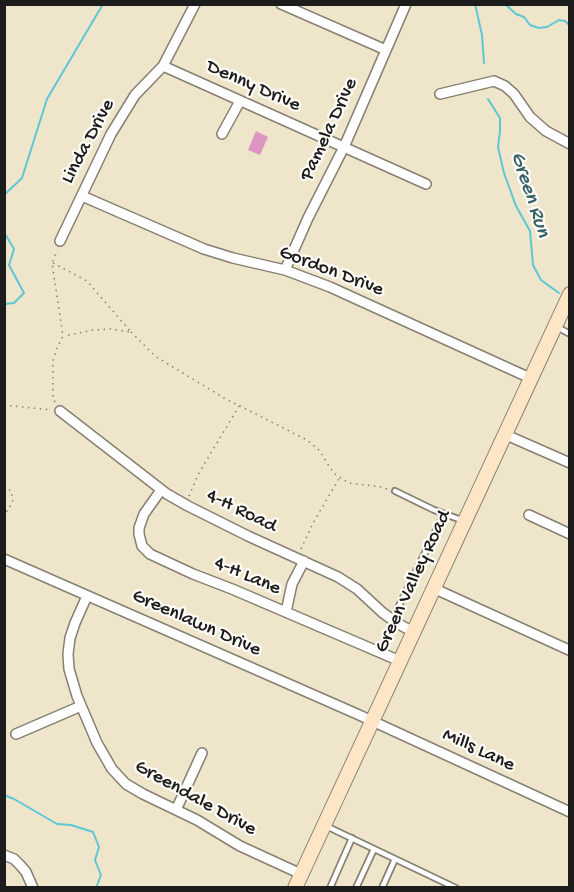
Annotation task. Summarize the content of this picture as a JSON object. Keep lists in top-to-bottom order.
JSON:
{
  "streets": {
    "street": [
      "Denny Drive",
      "Pamela Drive",
      "Linda Drive",
      "Gordon Drive",
      "4-H Road",
      "4-H Lane",
      "Green Valley Road",
      "Greenlawn Drive",
      "Mills Lane",
      "Greendale Drive"
    ]
  },
  "crossings": [
    ["Denny Drive", "Pamela Drive"],
    ["Denny Drive", "Linda Drive"],
    ["Pamela Drive", "Gordon Drive"],
    ["Linda Drive", "Gordon Drive"],
    ["Gordon Drive", "Green Valley Road"],
    ["4-H Road", "4-H Lane"],
    ["4-H Road", "Green Valley Road"],
    ["4-H Lane", "Green Valley Road"],
    ["Green Valley Road", "Greenlawn Drive"],
    ["Green Valley Road", "Mills Lane"],
    ["Green Valley Road", "Greendale Drive"],
    ["Greenlawn Drive", "Mills Lane"],
    ["Greenlawn Drive", "Greendale Drive"]
  ],
  "water": ["Green Run"]
}
